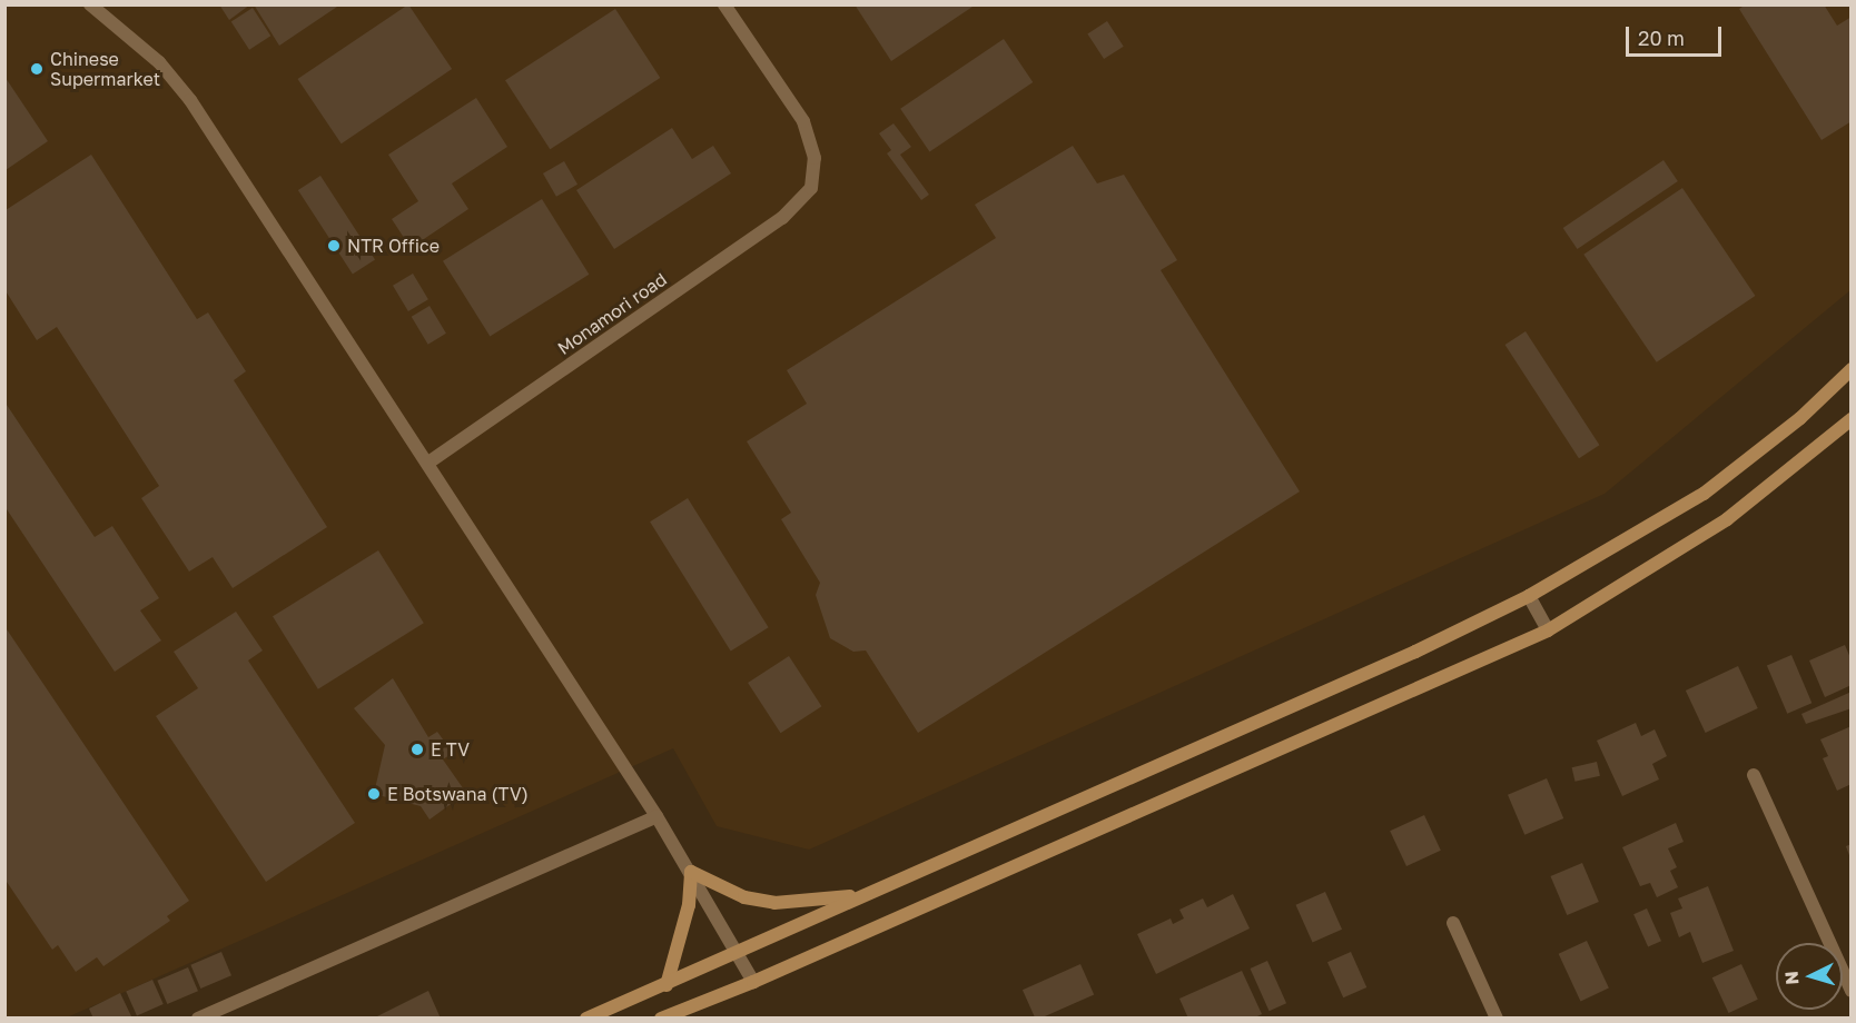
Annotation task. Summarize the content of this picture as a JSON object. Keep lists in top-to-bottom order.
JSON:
{
  "streets": {
    "street": ["Monamori road"]
  },
  "places": [
    "Chinese Supermarket",
    "NTR Office",
    "E TV",
    "E Botswana (TV)"
  ],
  "scale_bar": "20 m",
  "north": "left"
}
